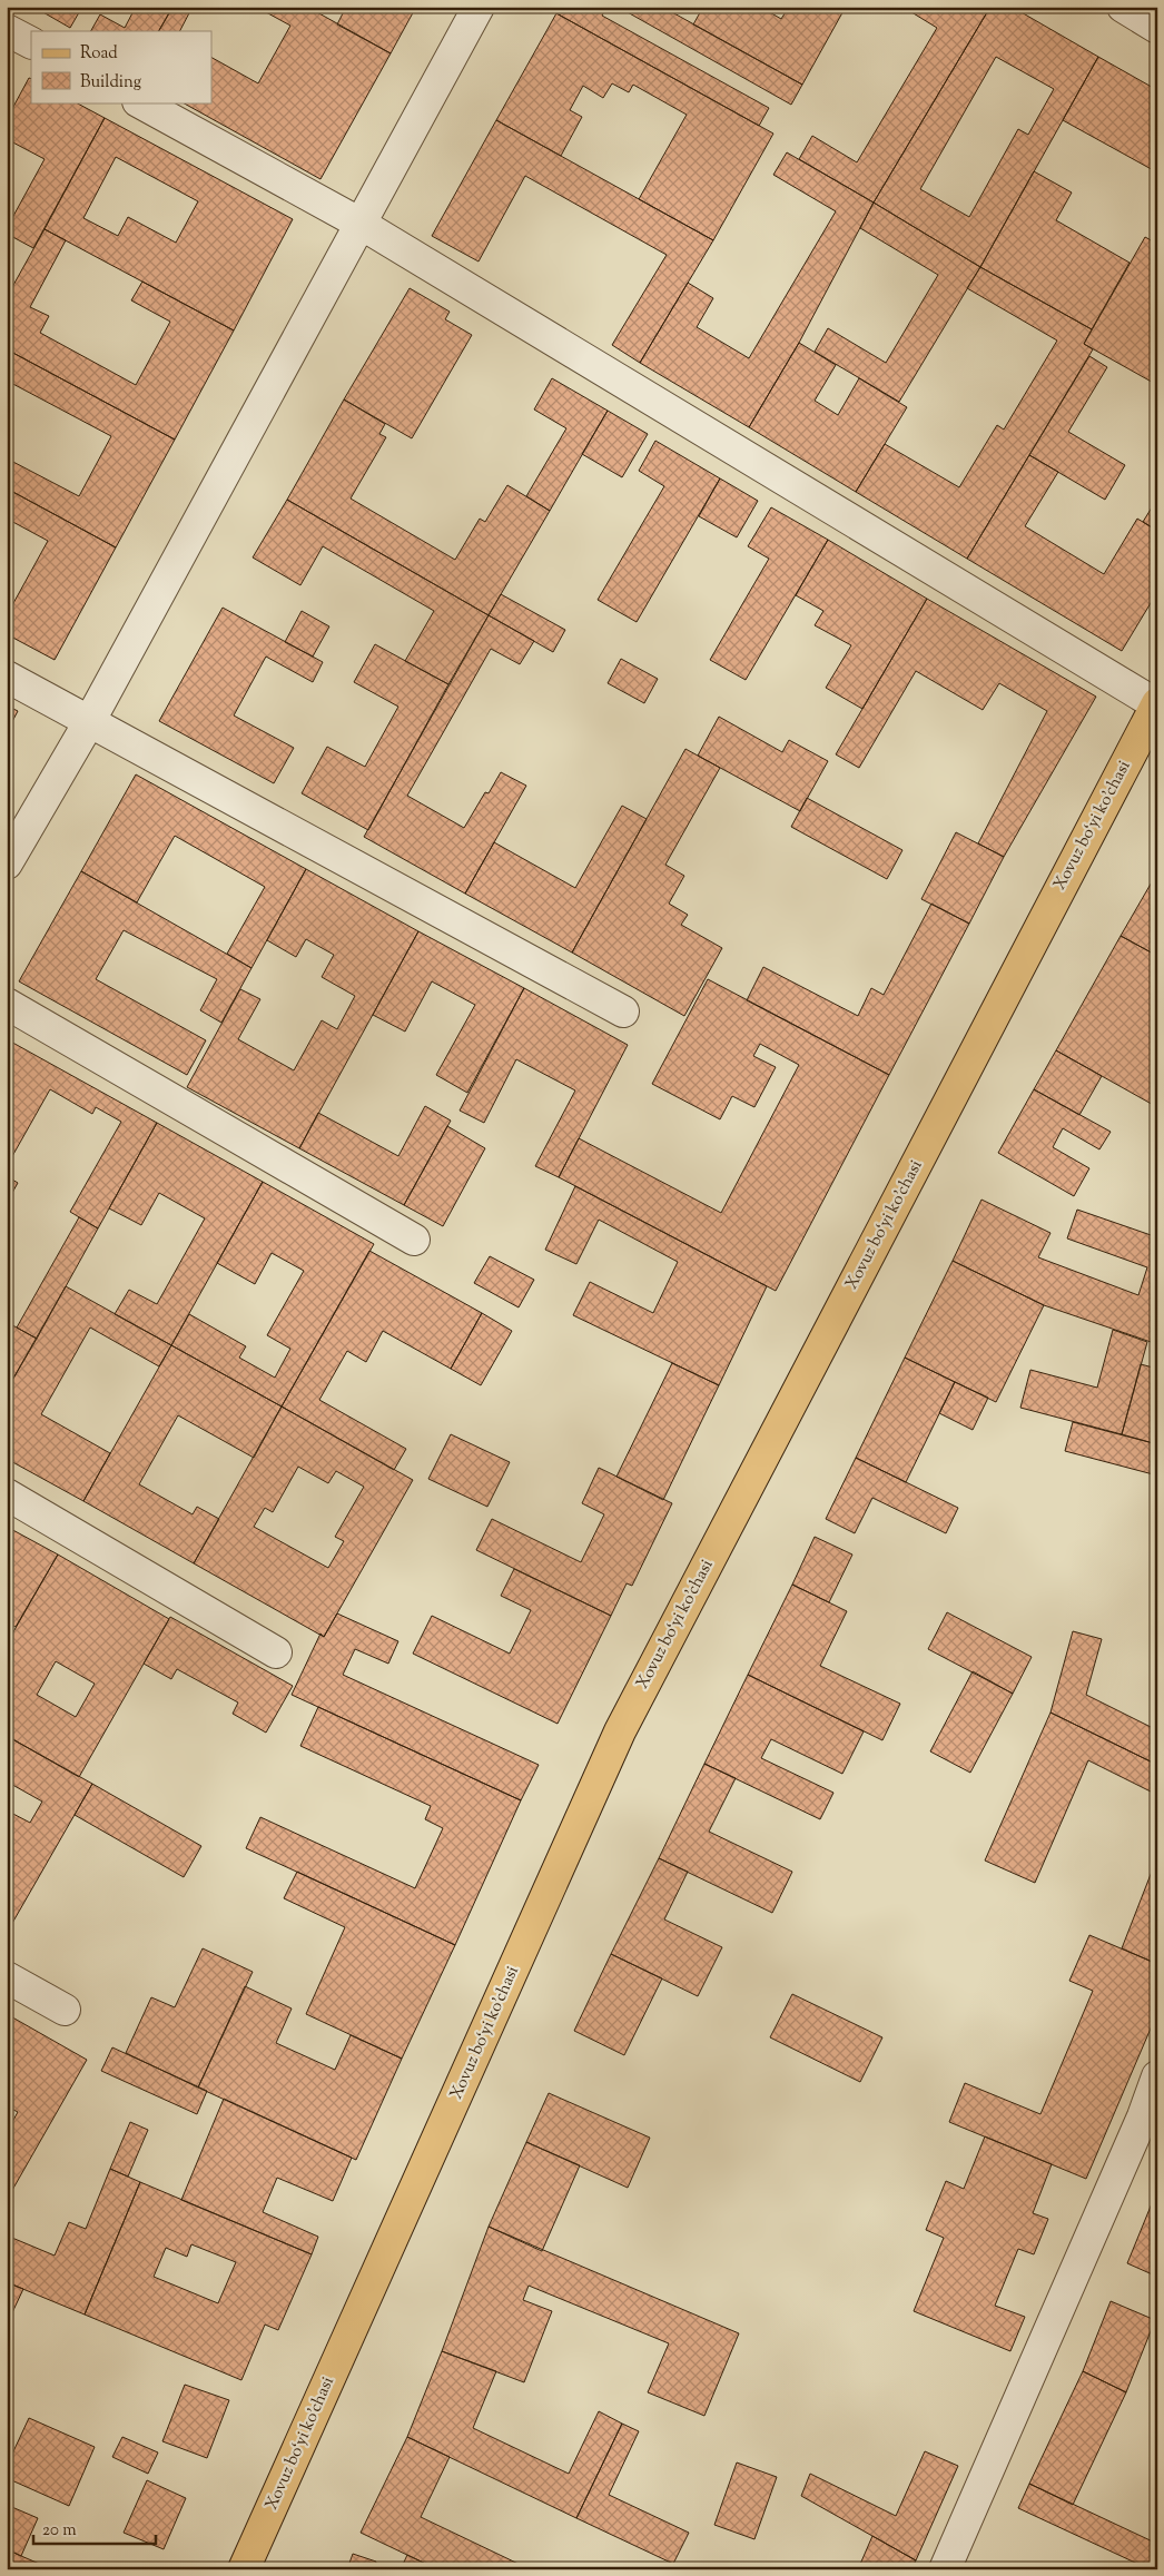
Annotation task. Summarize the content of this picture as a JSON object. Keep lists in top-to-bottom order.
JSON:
{
  "streets": {
    "main road": ["Xovuz bo‘yi ko'chasi"]
  },
  "legend": ["Road", "Building"],
  "scale_bar": "20 m"
}
